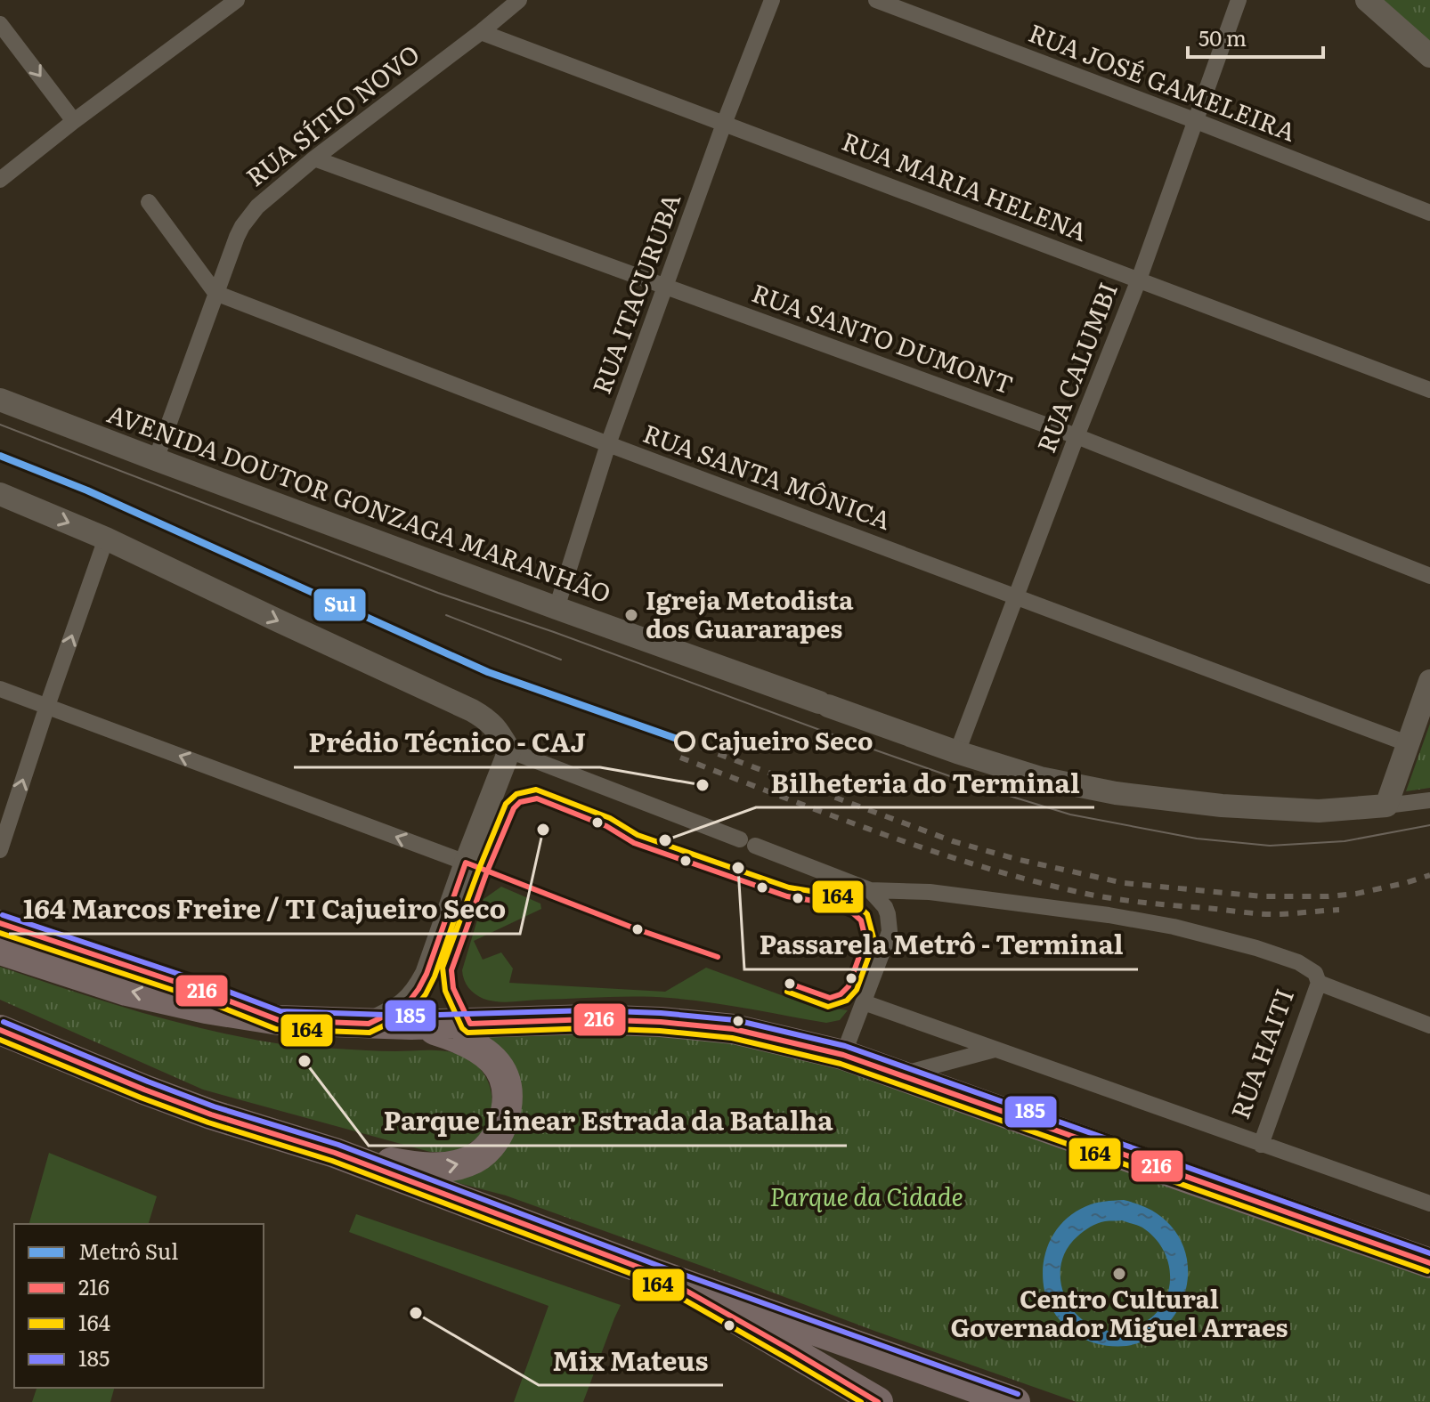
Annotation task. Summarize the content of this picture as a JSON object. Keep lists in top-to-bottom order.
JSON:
{
  "streets": {
    "street": [
      "RUA JOSÉ GAMELEIRA",
      "RUA SÍTIO NOVO",
      "RUA MARIA HELENA",
      "RUA ITACURUBA",
      "RUA SANTO DUMONT",
      "RUA CALUMBI",
      "RUA SANTA MÔNICA",
      "AVENIDA DOUTOR GONZAGA MARANHÃO",
      "RUA HAITI"
    ]
  },
  "crossings": [
    ["RUA JOSÉ GAMELEIRA", "RUA CALUMBI"],
    ["RUA SÍTIO NOVO", "RUA MARIA HELENA"],
    ["RUA SÍTIO NOVO", "RUA SANTO DUMONT"],
    ["RUA SÍTIO NOVO", "RUA SANTA MÔNICA"],
    ["RUA SÍTIO NOVO", "AVENIDA DOUTOR GONZAGA MARANHÃO"],
    ["RUA MARIA HELENA", "RUA ITACURUBA"],
    ["RUA MARIA HELENA", "RUA CALUMBI"],
    ["RUA ITACURUBA", "RUA SANTO DUMONT"],
    ["RUA ITACURUBA", "RUA SANTA MÔNICA"],
    ["RUA ITACURUBA", "AVENIDA DOUTOR GONZAGA MARANHÃO"],
    ["RUA SANTO DUMONT", "RUA CALUMBI"],
    ["RUA CALUMBI", "RUA SANTA MÔNICA"],
    ["RUA CALUMBI", "AVENIDA DOUTOR GONZAGA MARANHÃO"]
  ],
  "parks": ["Parque da Cidade"],
  "places": [
    "Igreja Metodista dos Guararapes",
    "Cajueiro Seco",
    "Prédio Técnico - CAJ",
    "164 Marcos Freire / TI Cajueiro Seco",
    "Bilheteria do Terminal",
    "Passarela Metrô - Terminal",
    "Parque Linear Estrada da Batalha",
    "Centro Cultural Governador Miguel Arraes",
    "Mix Mateus"
  ],
  "lines": [
    "metro line Sul",
    "transit line 164",
    "transit line 216",
    "transit line 185"
  ],
  "legend": [
    "Metrô Sul",
    "216",
    "164",
    "185"
  ],
  "scale_bar": "50 m"
}
